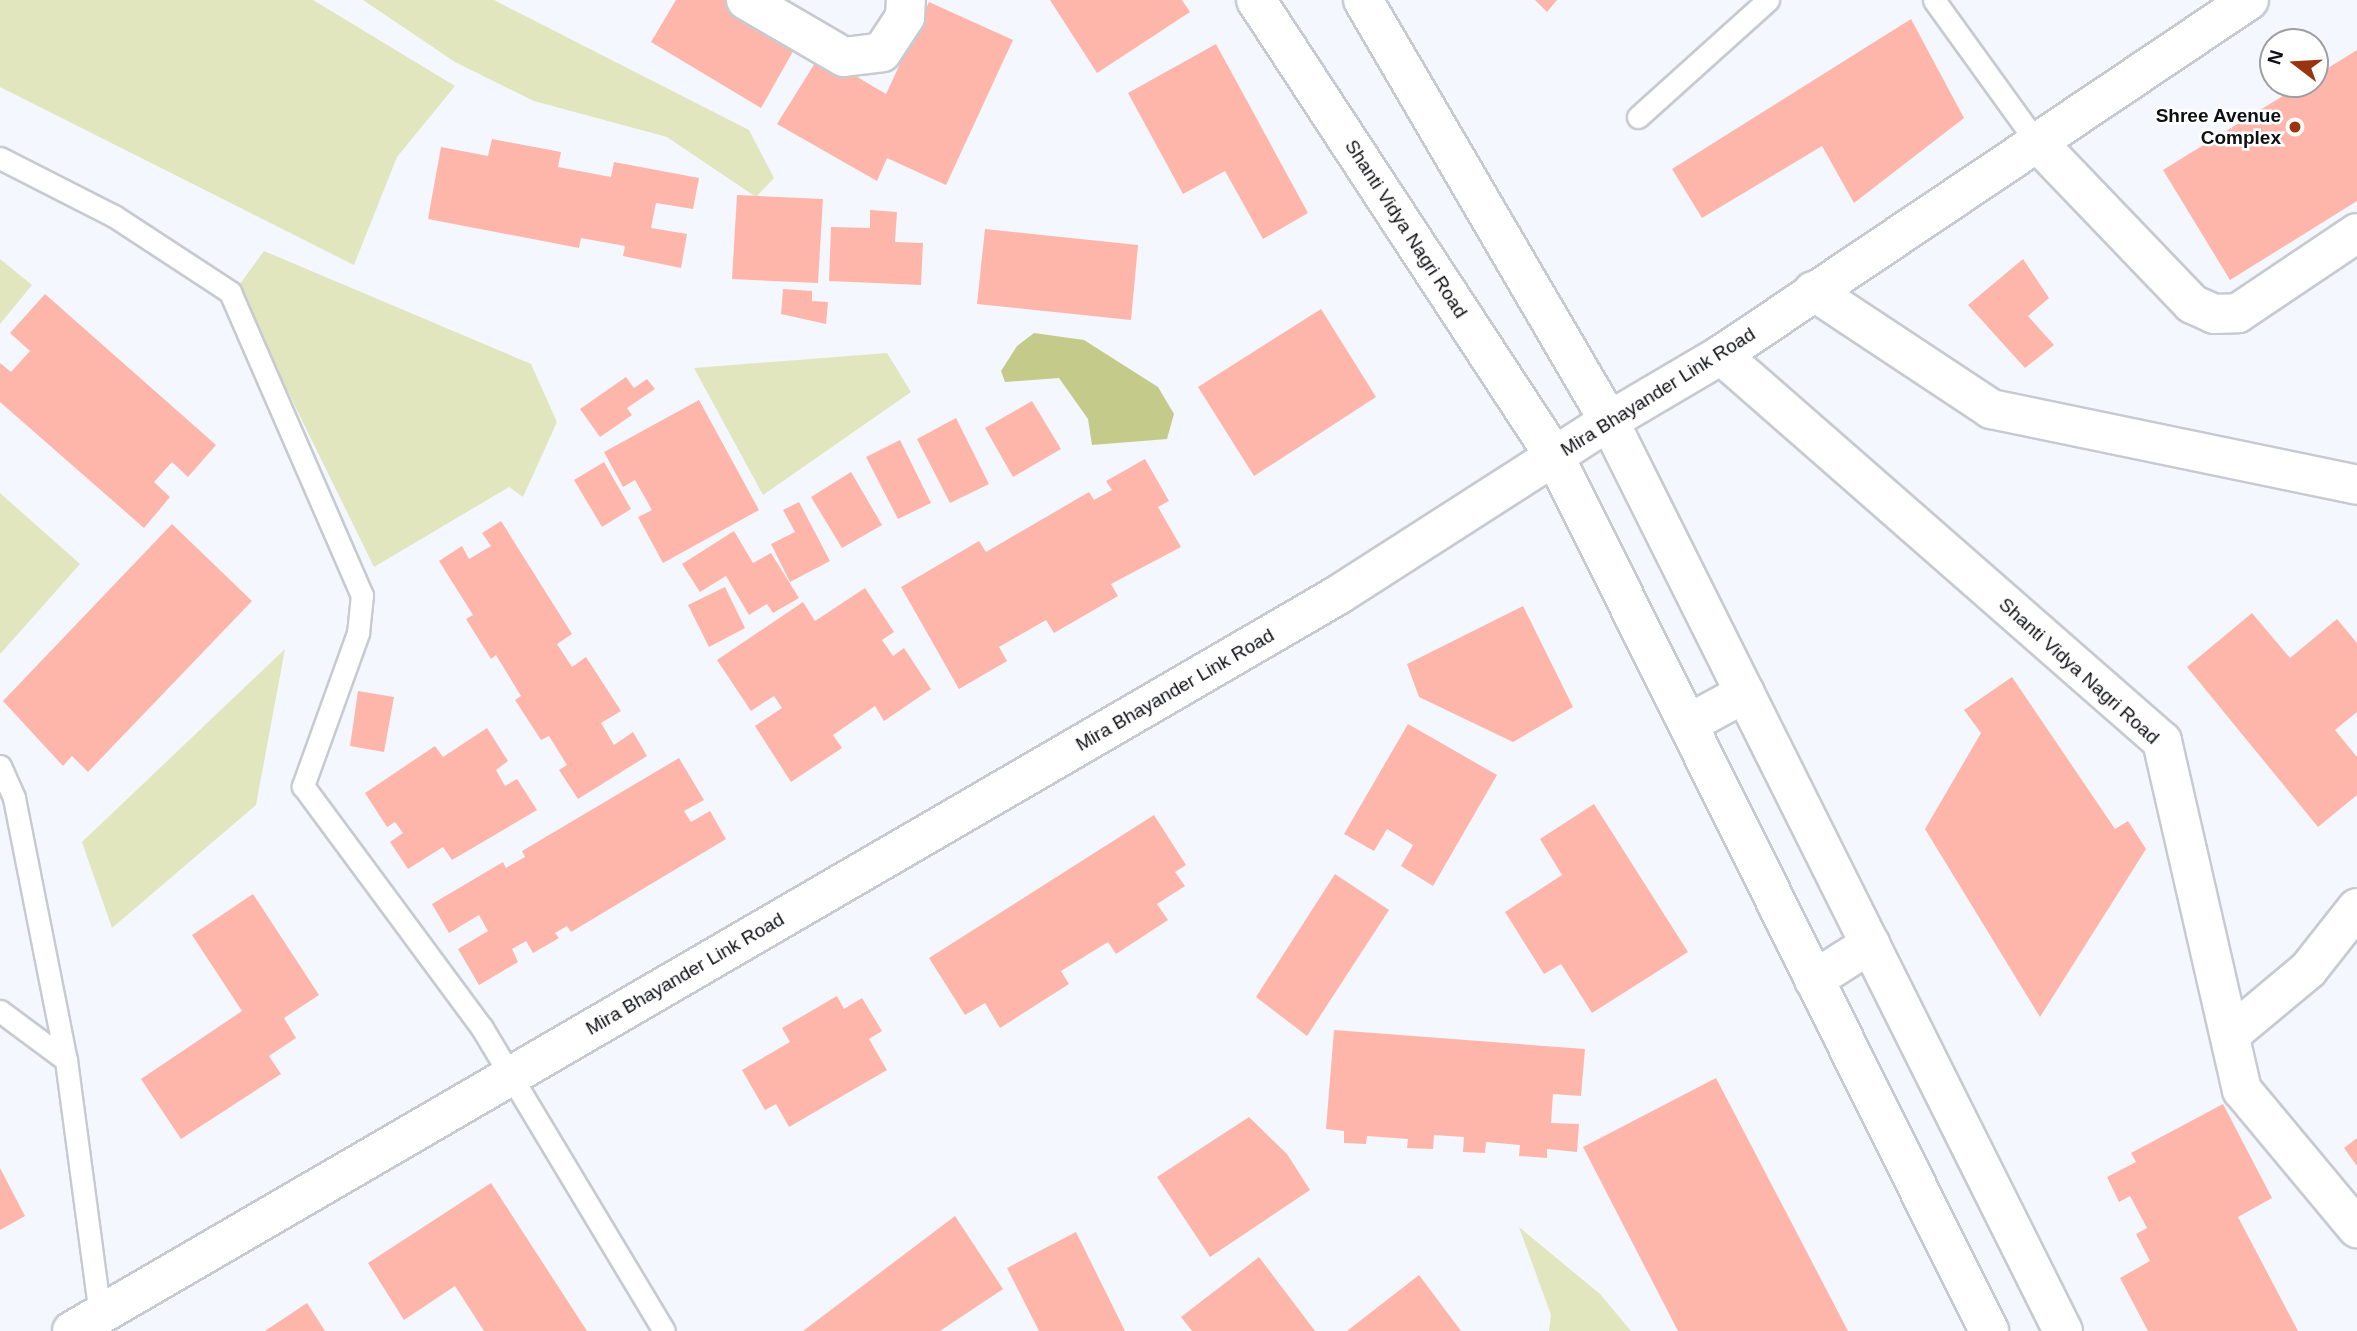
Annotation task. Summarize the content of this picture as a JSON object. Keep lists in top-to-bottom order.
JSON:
{
  "streets": {
    "street": ["Shanti Vidya Nagri Road", "Mira Bhayander Link Road"]
  },
  "crossings": [
    ["Shanti Vidya Nagri Road", "Mira Bhayander Link Road"]
  ],
  "places": ["Shree Avenue Complex"],
  "north": "left"
}
